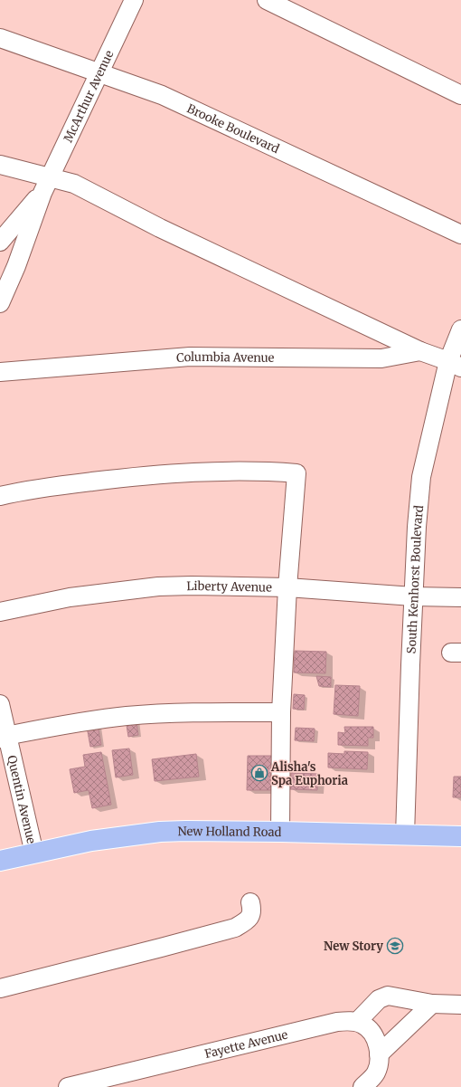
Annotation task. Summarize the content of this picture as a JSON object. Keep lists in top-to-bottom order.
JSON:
{
  "streets": {
    "main road": ["New Holland Road"],
    "street": [
      "McArthur Avenue",
      "Brooke Boulevard",
      "Columbia Avenue",
      "South Kenhorst Boulevard",
      "Liberty Avenue",
      "Quentin Avenue",
      "Fayette Avenue"
    ]
  },
  "crossings": [
    ["McArthur Avenue", "Brooke Boulevard"],
    ["South Kenhorst Boulevard", "Liberty Avenue"],
    ["South Kenhorst Boulevard", "New Holland Road"],
    ["Quentin Avenue", "New Holland Road"]
  ],
  "places": {
    "shop": ["Alisha's Spa Euphoria"],
    "school or university": ["New Story"]
  }
}
